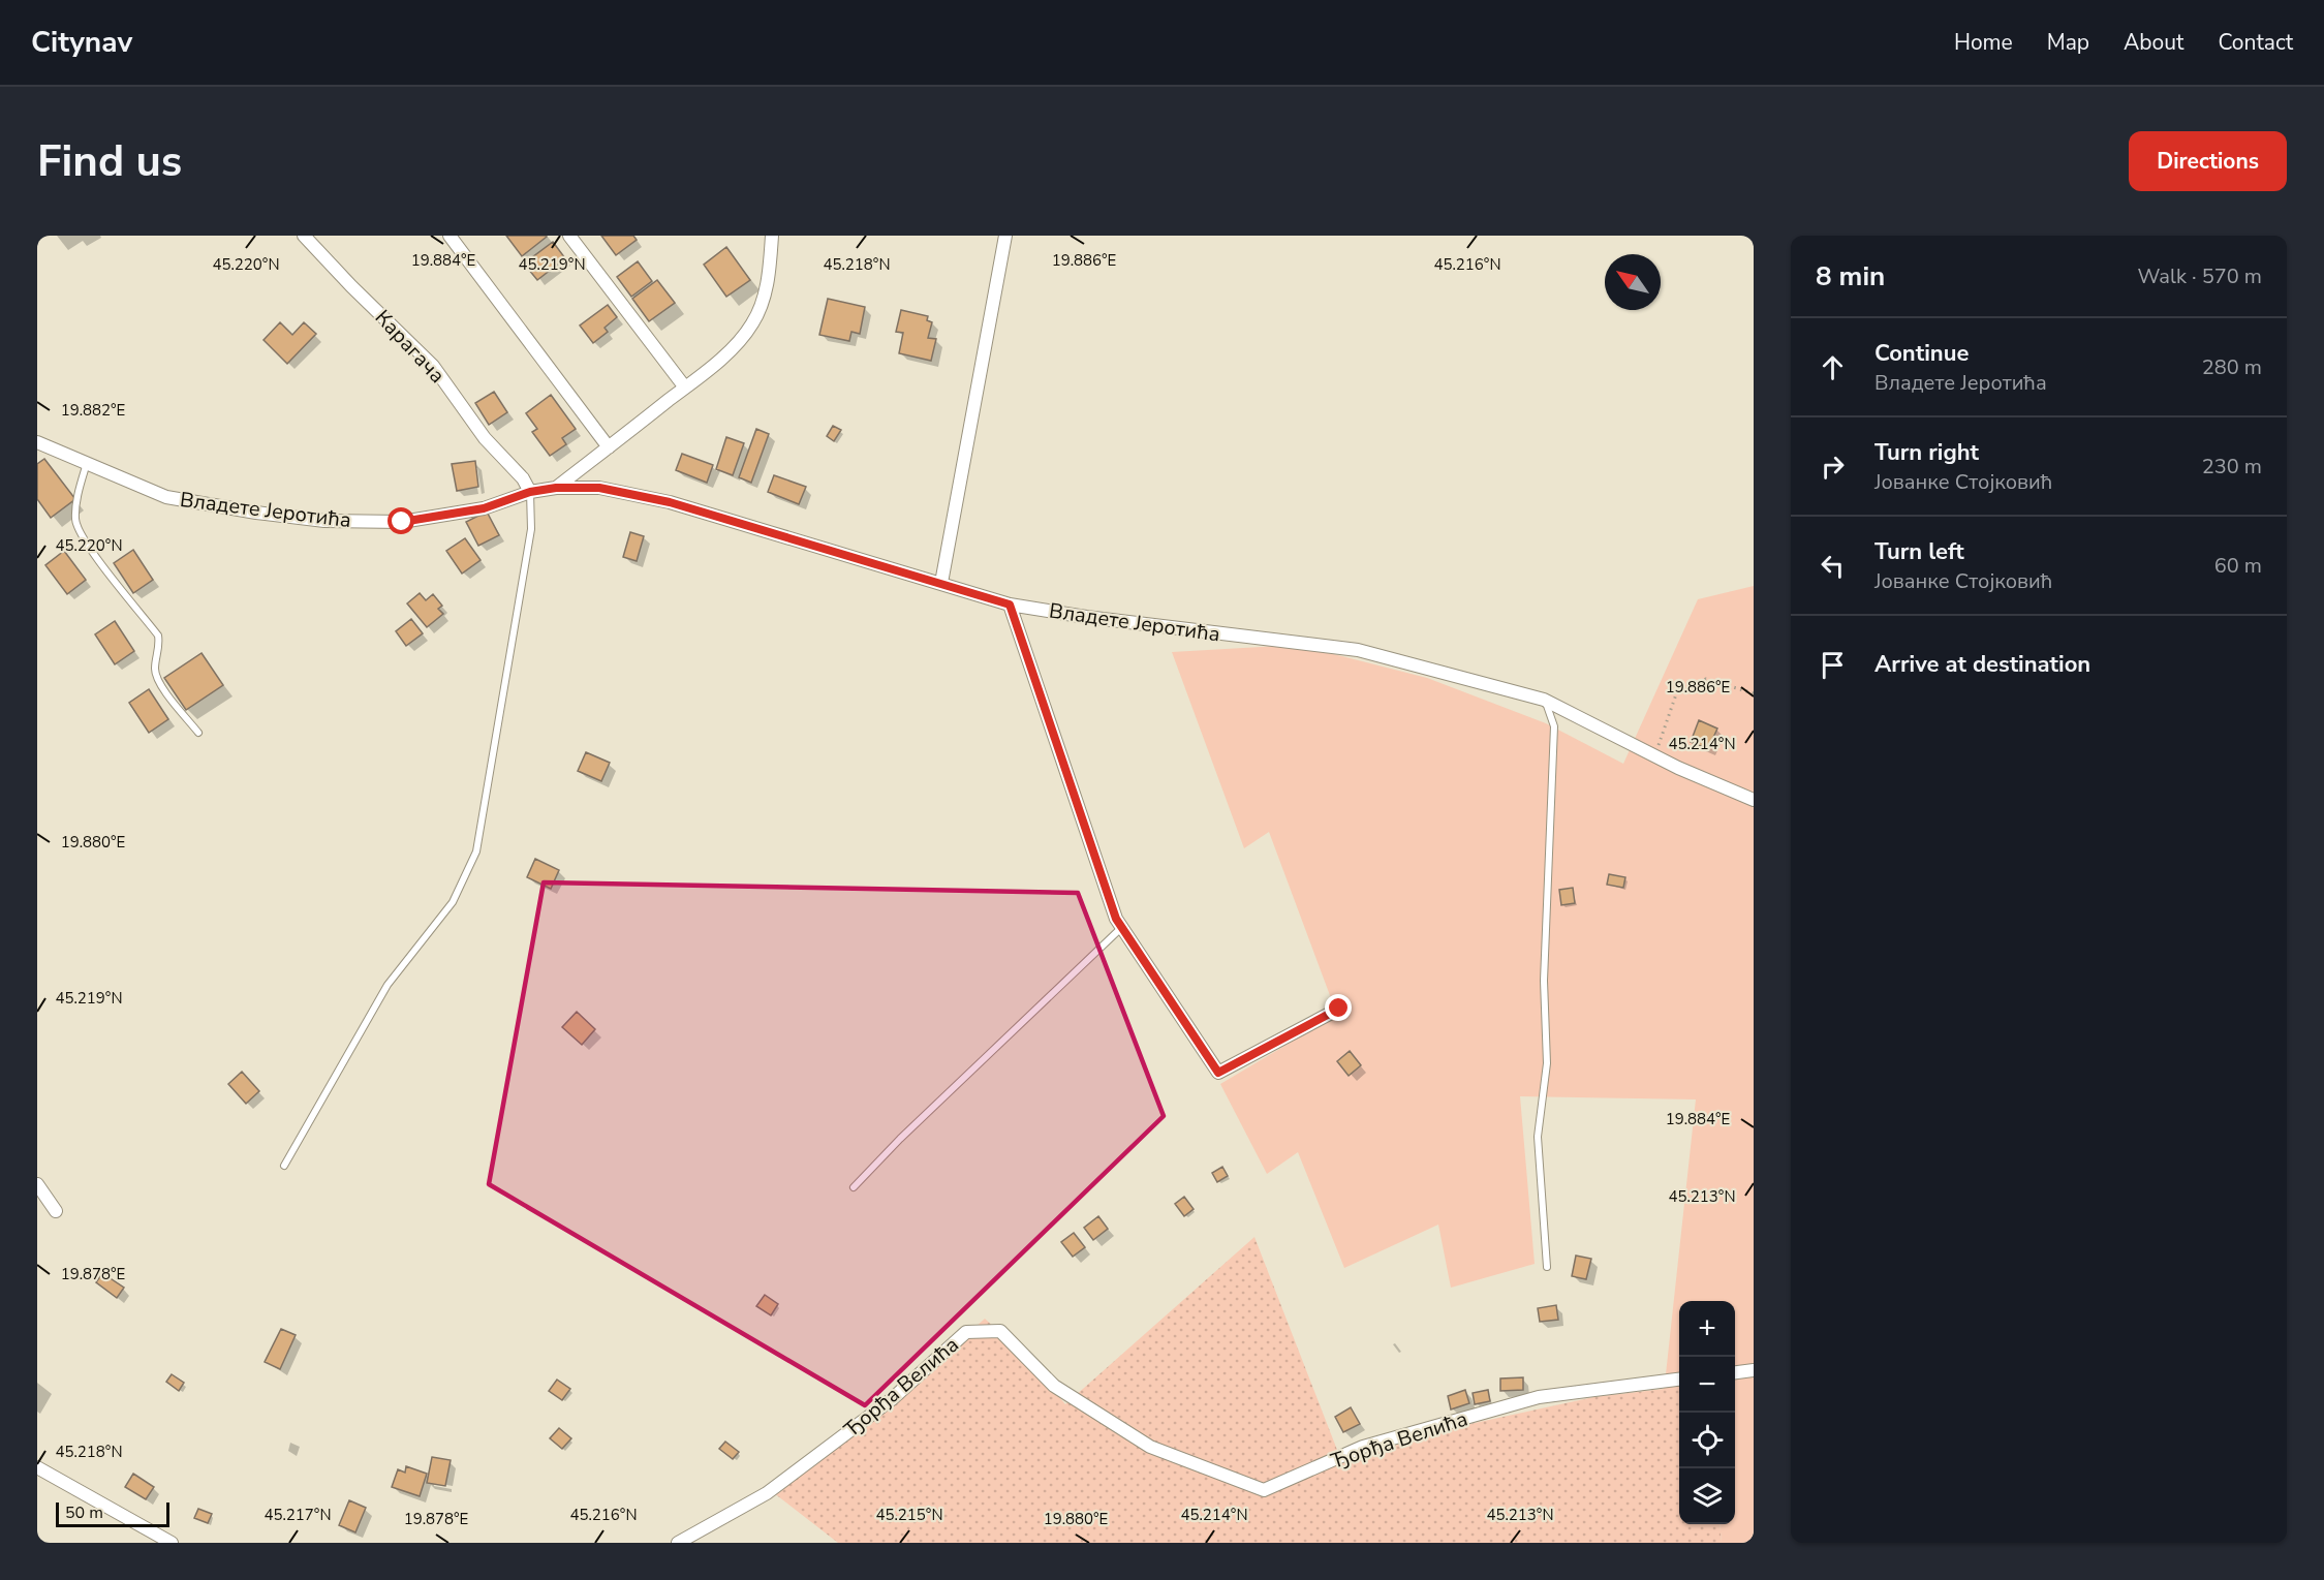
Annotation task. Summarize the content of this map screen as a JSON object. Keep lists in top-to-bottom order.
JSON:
{
  "streets": {
    "street": ["Карагача", "Владете Јеротића", "Ђорђа Велића"]
  },
  "crossings": [
    ["Карагача", "Владете Јеротића"]
  ],
  "scale_bar": "50 m",
  "north": "top left",
  "page": {
    "header": "Citynav",
    "nav": [
      "Home",
      "Map",
      "About",
      "Contact"
    ],
    "buttons": "Directions",
    "title": "Find us",
    "heading": ["8 min", "Walk · 570 m"],
    "list": [
      ["Continue", "Владете Јеротића", "280 m"],
      ["Turn right", "Јованке Стојковић", "230 m"],
      ["Turn left", "Јованке Стојковић", "60 m"],
      "Arrive at destination"
    ],
    "map_buttons": ["+", "−"],
    "scale": "50 m"
  },
  "coordinates": [
    "19.884°E",
    "19.886°E",
    "45.220°N",
    "45.219°N",
    "45.218°N",
    "45.216°N",
    "19.882°E",
    "45.214°N",
    "19.880°E",
    "45.213°N",
    "19.878°E",
    "45.217°N",
    "45.215°N"
  ]
}
